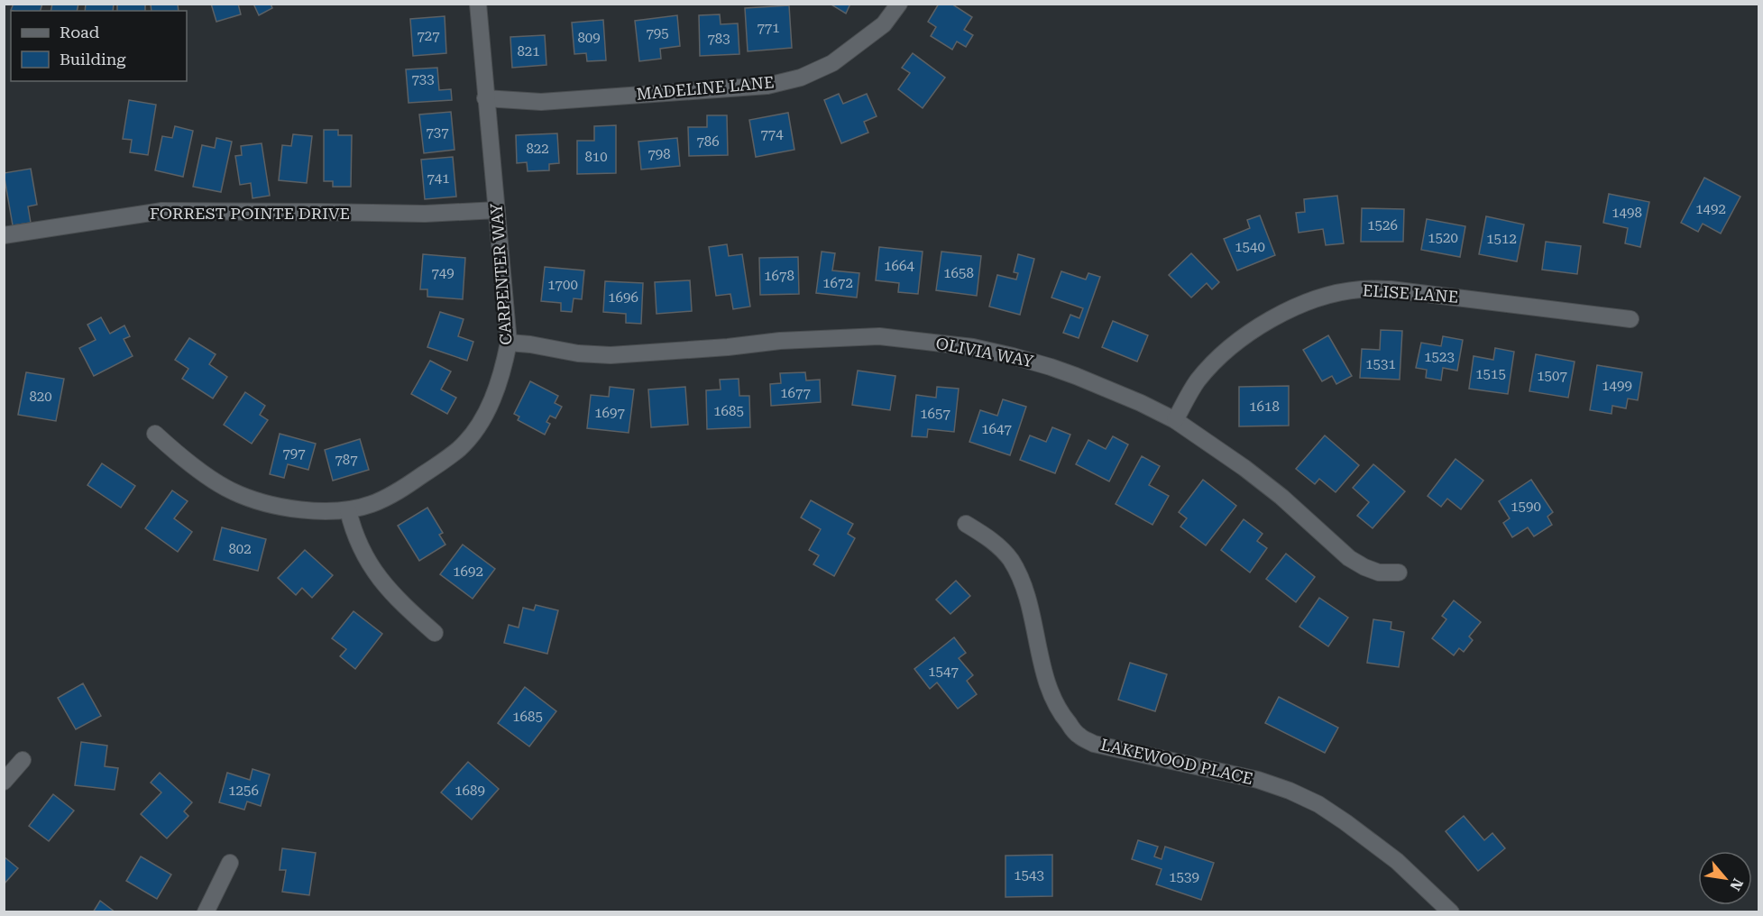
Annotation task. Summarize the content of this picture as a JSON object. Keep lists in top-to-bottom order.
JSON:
{
  "streets": {
    "street": [
      "MADELINE LANE",
      "FORREST POINTE DRIVE",
      "CARPENTER WAY",
      "ELISE LANE",
      "OLIVIA WAY",
      "LAKEWOOD PLACE"
    ]
  },
  "crossings": [
    ["MADELINE LANE", "CARPENTER WAY"],
    ["FORREST POINTE DRIVE", "CARPENTER WAY"],
    ["CARPENTER WAY", "OLIVIA WAY"],
    ["ELISE LANE", "OLIVIA WAY"]
  ],
  "house_numbers": [
    "771",
    "795",
    "727",
    "809",
    "783",
    "821",
    "733",
    "737",
    "774",
    "786",
    "822",
    "798",
    "810",
    "741",
    "1492",
    "1498",
    "1526",
    "1520",
    "1512",
    "1540",
    "1664",
    "749",
    "1658",
    "1678",
    "1672",
    "1700",
    "1696",
    "1523",
    "1531",
    "1515",
    "1507",
    "1499",
    "1677",
    "820",
    "1618",
    "1685",
    "1697",
    "1657",
    "1647",
    "797",
    "787",
    "1590",
    "802",
    "1692",
    "1547",
    "1685",
    "1256",
    "1689",
    "1543",
    "1539"
  ],
  "legend": ["Road", "Building"],
  "north": "bottom right"
}
